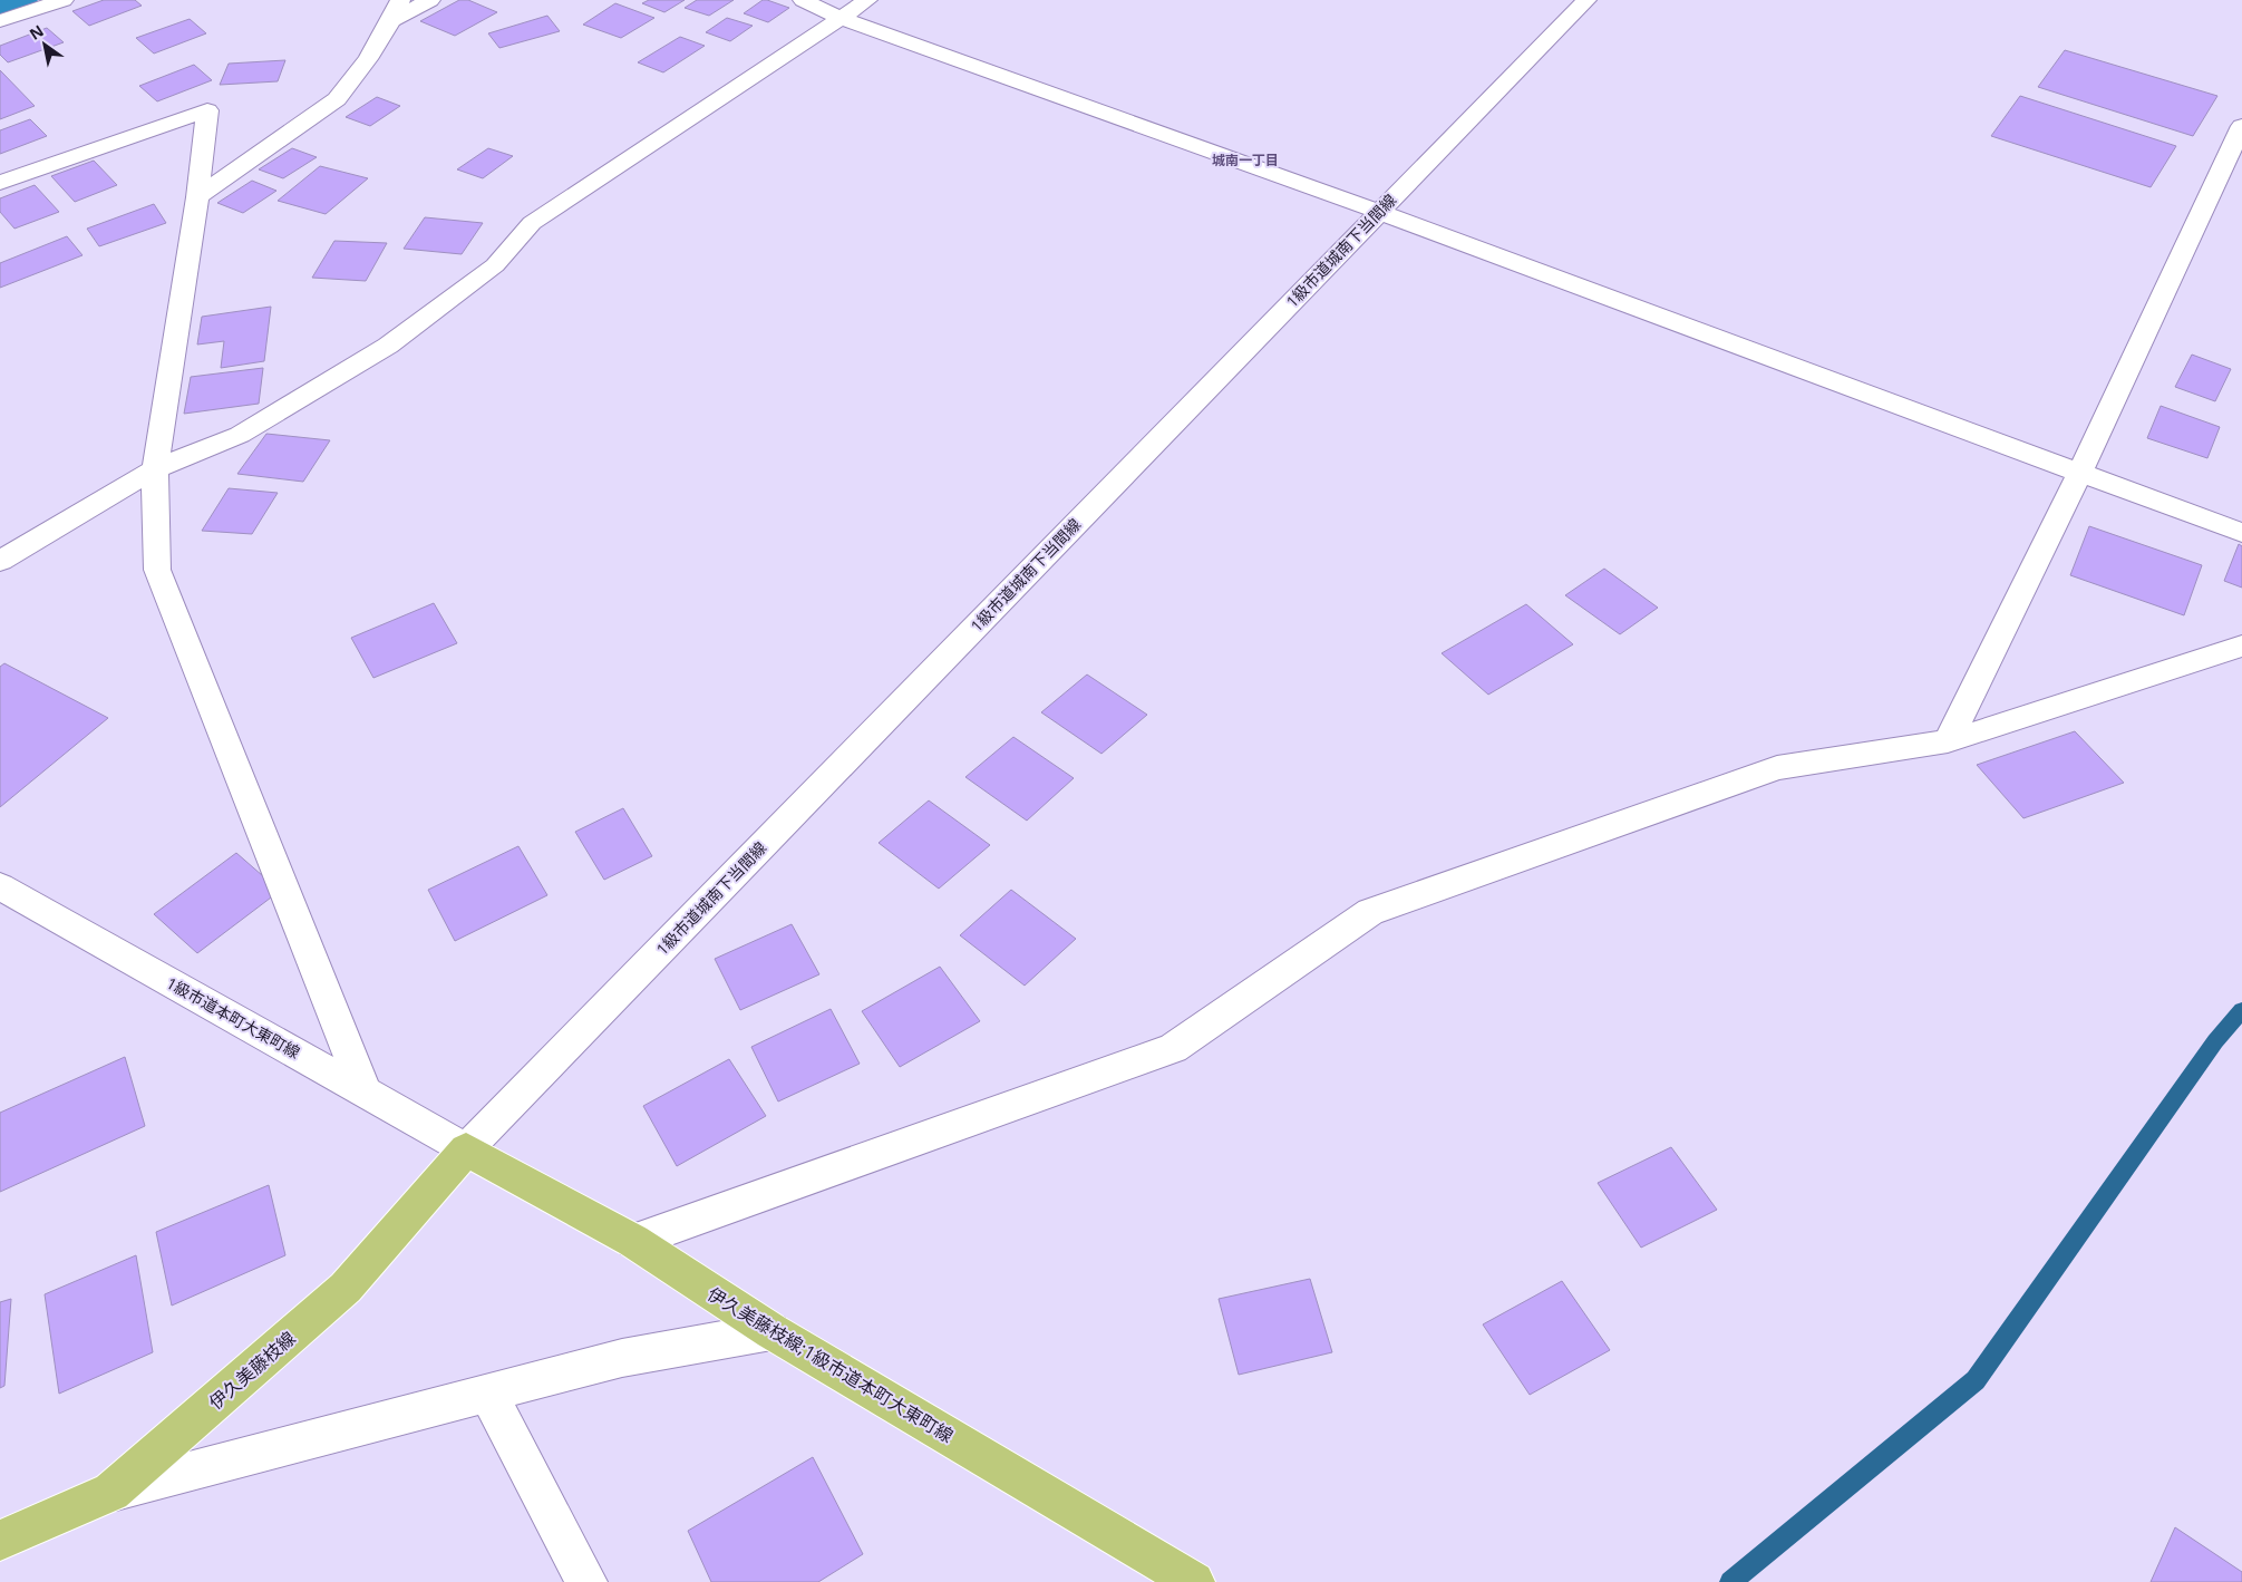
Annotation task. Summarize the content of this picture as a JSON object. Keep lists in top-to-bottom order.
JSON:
{
  "streets": {
    "main road": ["伊久美藤枝線;1級市道本町大東町線", "伊久美藤枝線"],
    "street": ["1級市道城南下当間線", "1級市道本町大東町線"]
  },
  "crossings": [
    ["1級市道城南下当間線", "1級市道本町大東町線"],
    ["1級市道城南下当間線", "伊久美藤枝線;1級市道本町大東町線"],
    ["1級市道城南下当間線", "伊久美藤枝線"],
    ["1級市道本町大東町線", "伊久美藤枝線;1級市道本町大東町線"],
    ["1級市道本町大東町線", "伊久美藤枝線"],
    ["伊久美藤枝線;1級市道本町大東町線", "伊久美藤枝線"]
  ],
  "districts": ["城南一丁目"],
  "north": "top left"
}
